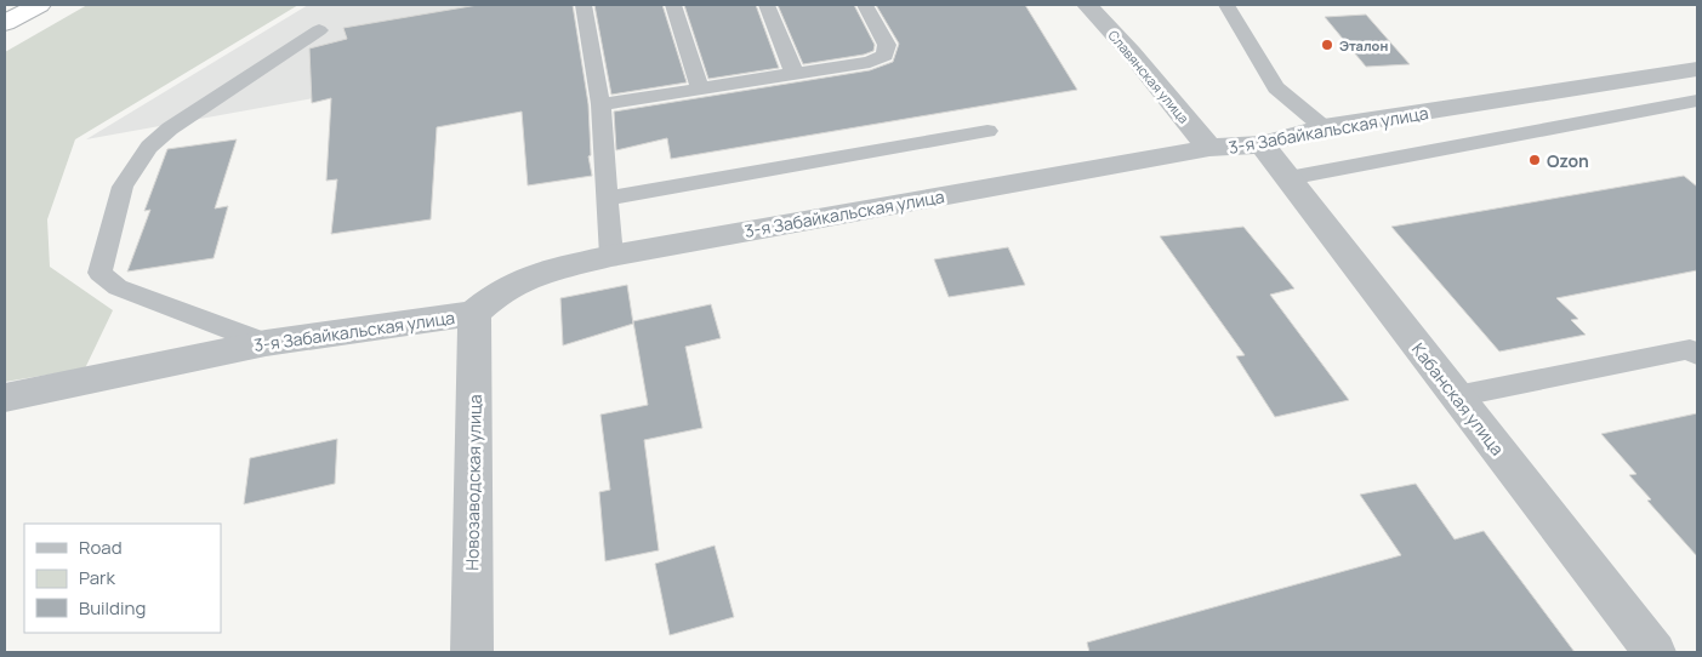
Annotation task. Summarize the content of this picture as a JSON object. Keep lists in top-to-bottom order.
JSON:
{
  "streets": {
    "street": [
      "Славянская улица",
      "3-я Забайкальская улица",
      "Кабанская улица",
      "Новозаводская улица"
    ]
  },
  "crossings": [
    ["Славянская улица", "3-я Забайкальская улица"],
    ["3-я Забайкальская улица", "Кабанская улица"],
    ["3-я Забайкальская улица", "Новозаводская улица"]
  ],
  "places": ["Эталон", "Ozon"],
  "legend": ["Road", "Park", "Building"]
}
